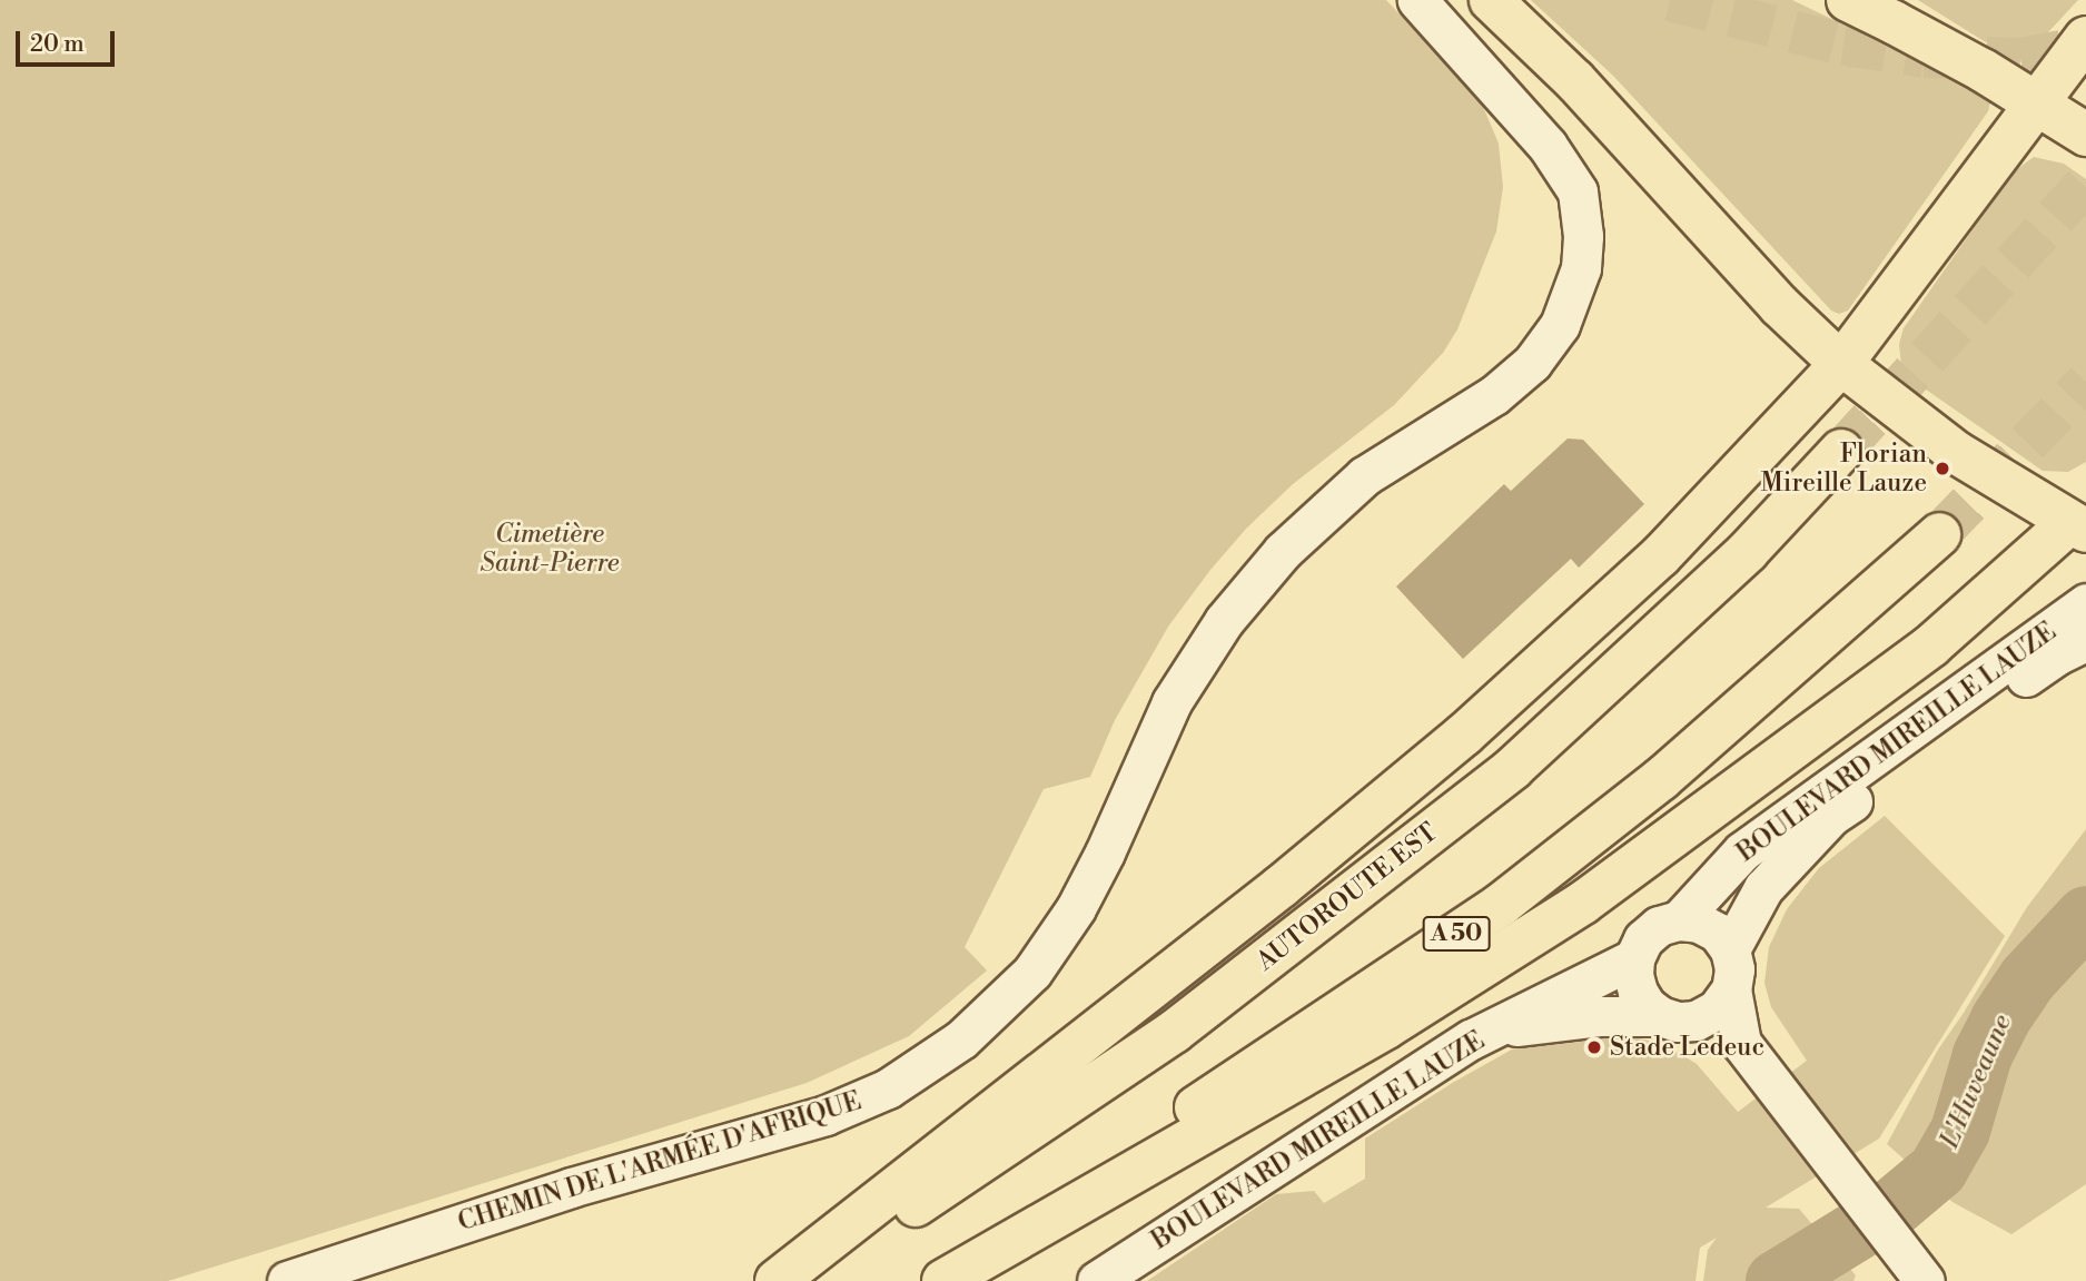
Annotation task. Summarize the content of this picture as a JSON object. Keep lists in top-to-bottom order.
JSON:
{
  "streets": {
    "main road": ["AUTOROUTE EST", "A 50"],
    "street": ["BOULEVARD MIREILLE LAUZE", "CHEMIN DE L'ARMÉE D'AFRIQUE"]
  },
  "water": ["L'Huveaune"],
  "parks": ["Cimetière Saint-Pierre"],
  "places": ["Florian Mireille Lauze", "Stade Ledeuc"],
  "scale_bar": "20 m"
}
